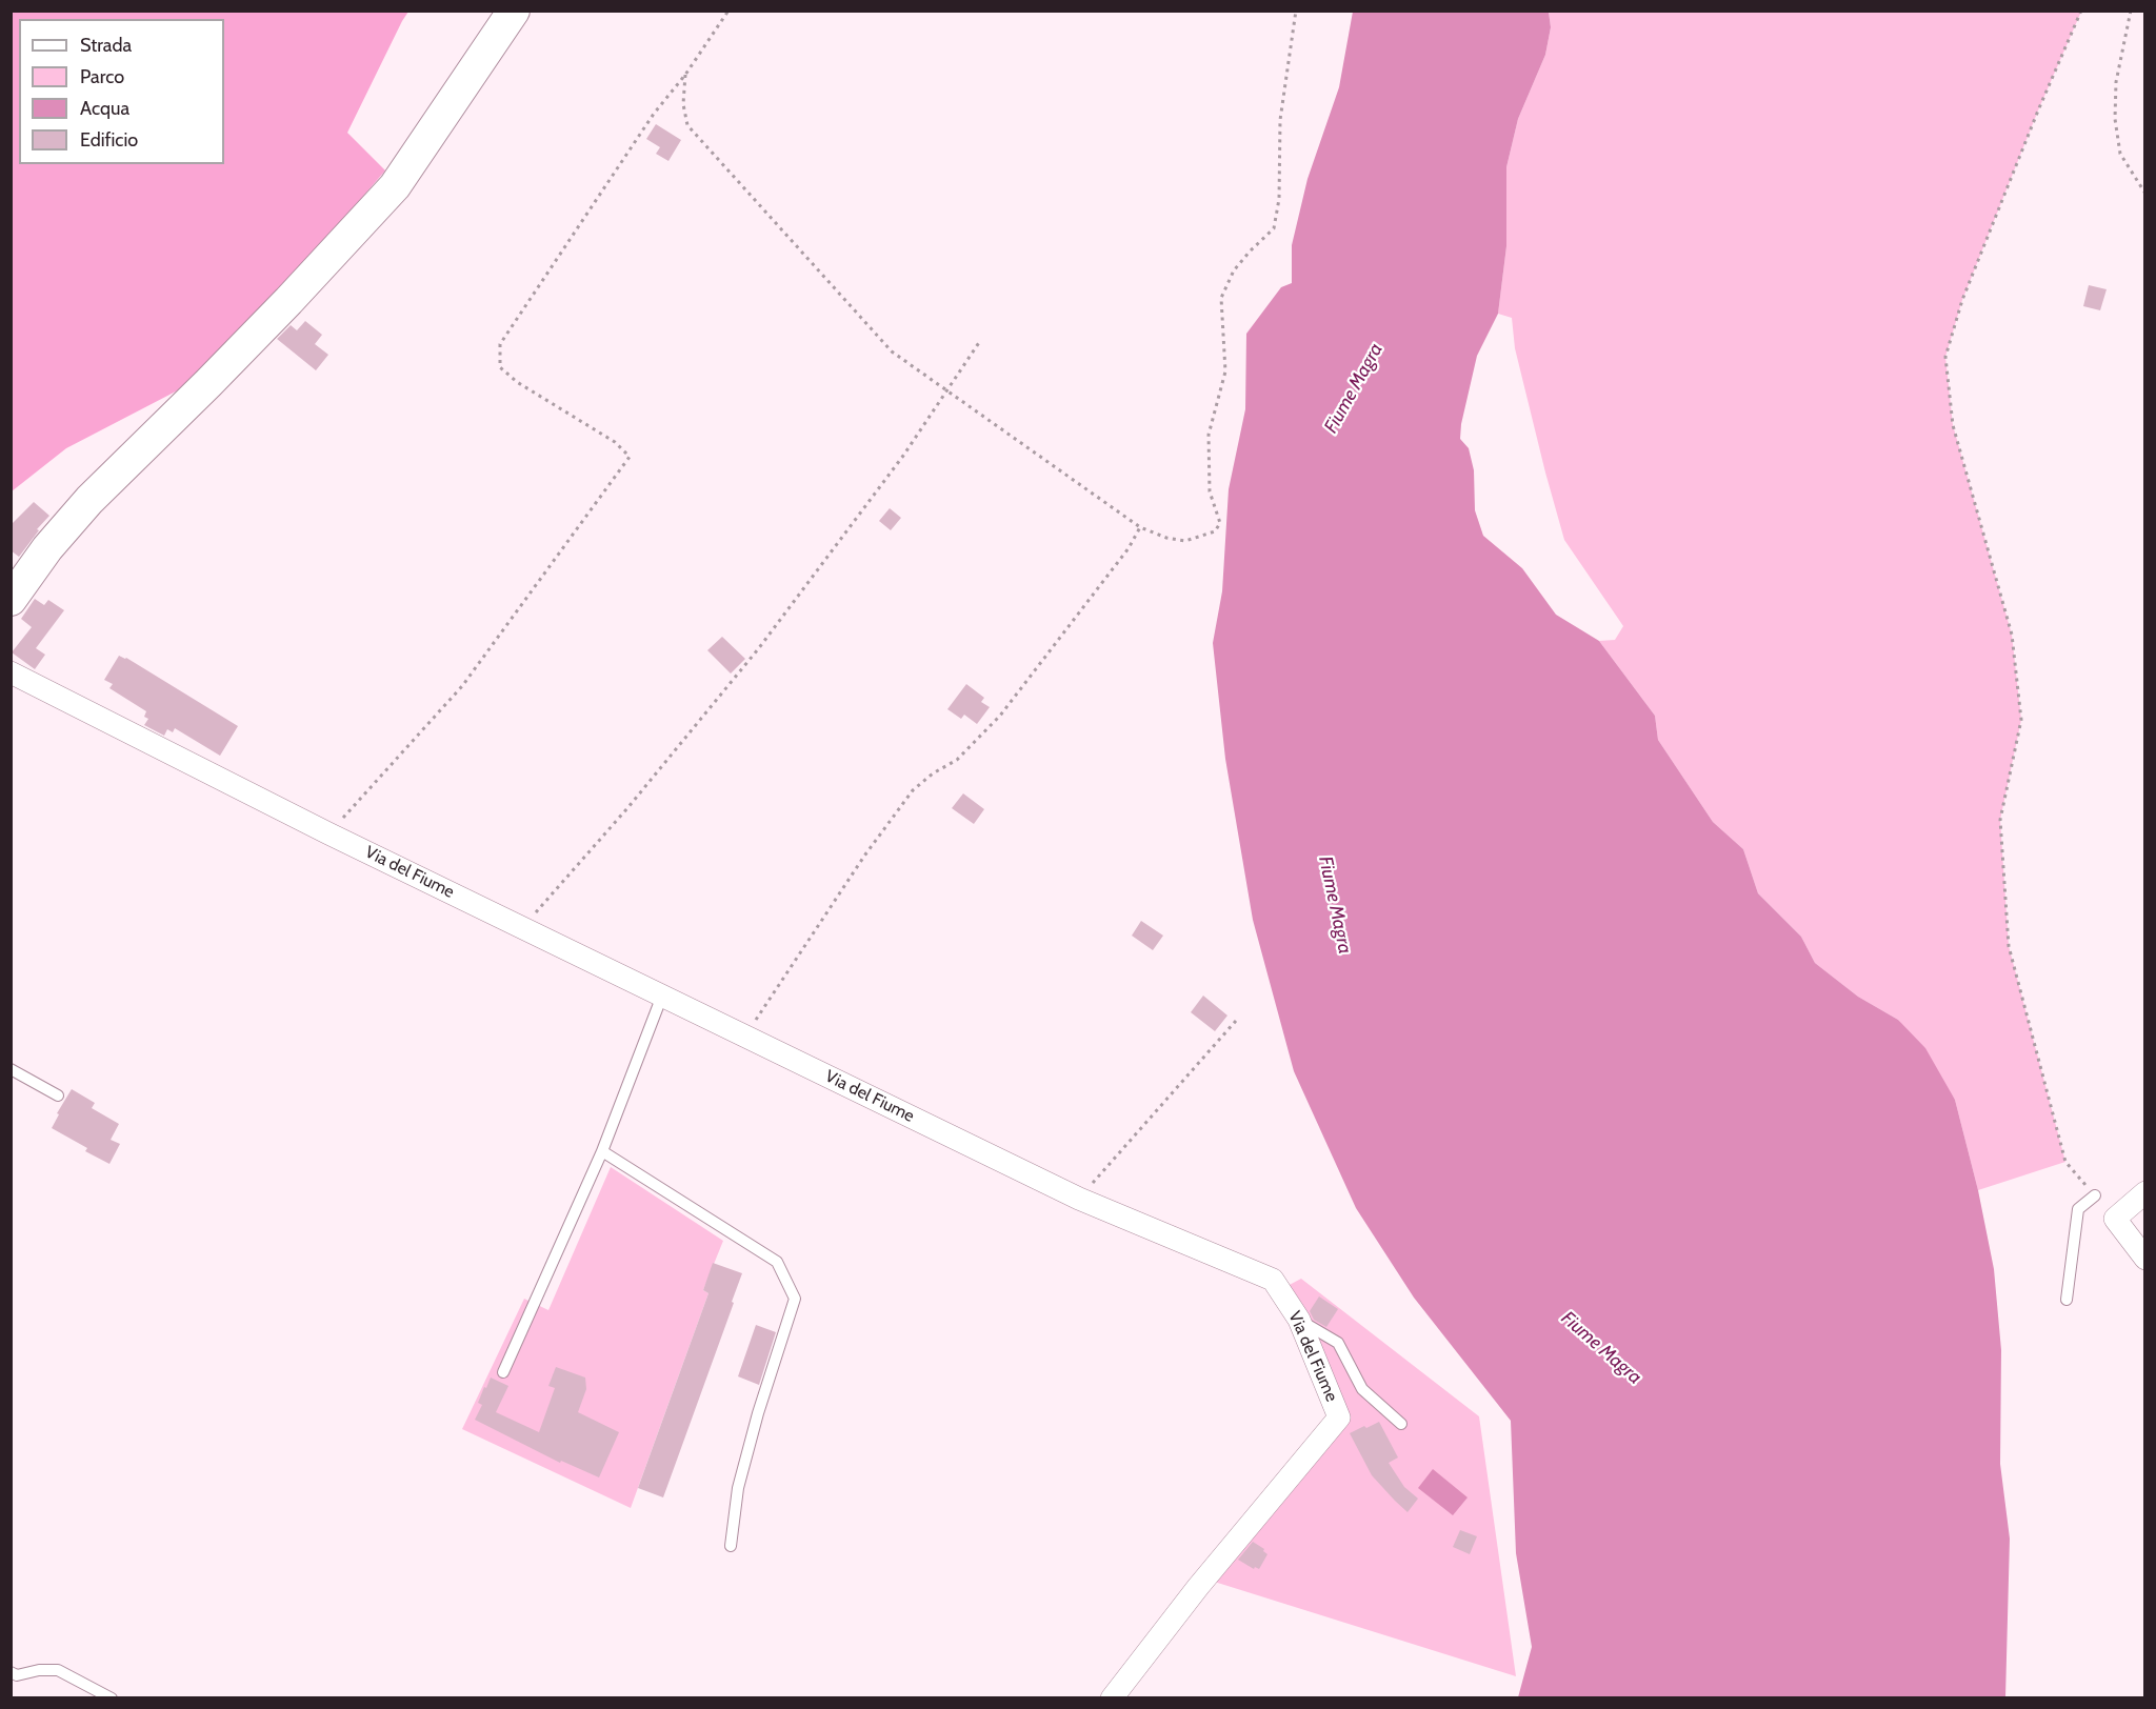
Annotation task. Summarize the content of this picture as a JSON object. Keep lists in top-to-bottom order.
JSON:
{
  "streets": {
    "street": ["Via del Fiume"]
  },
  "water": ["Fiume Magra"],
  "legend": [
    "Strada",
    "Parco",
    "Acqua",
    "Edificio"
  ]
}
